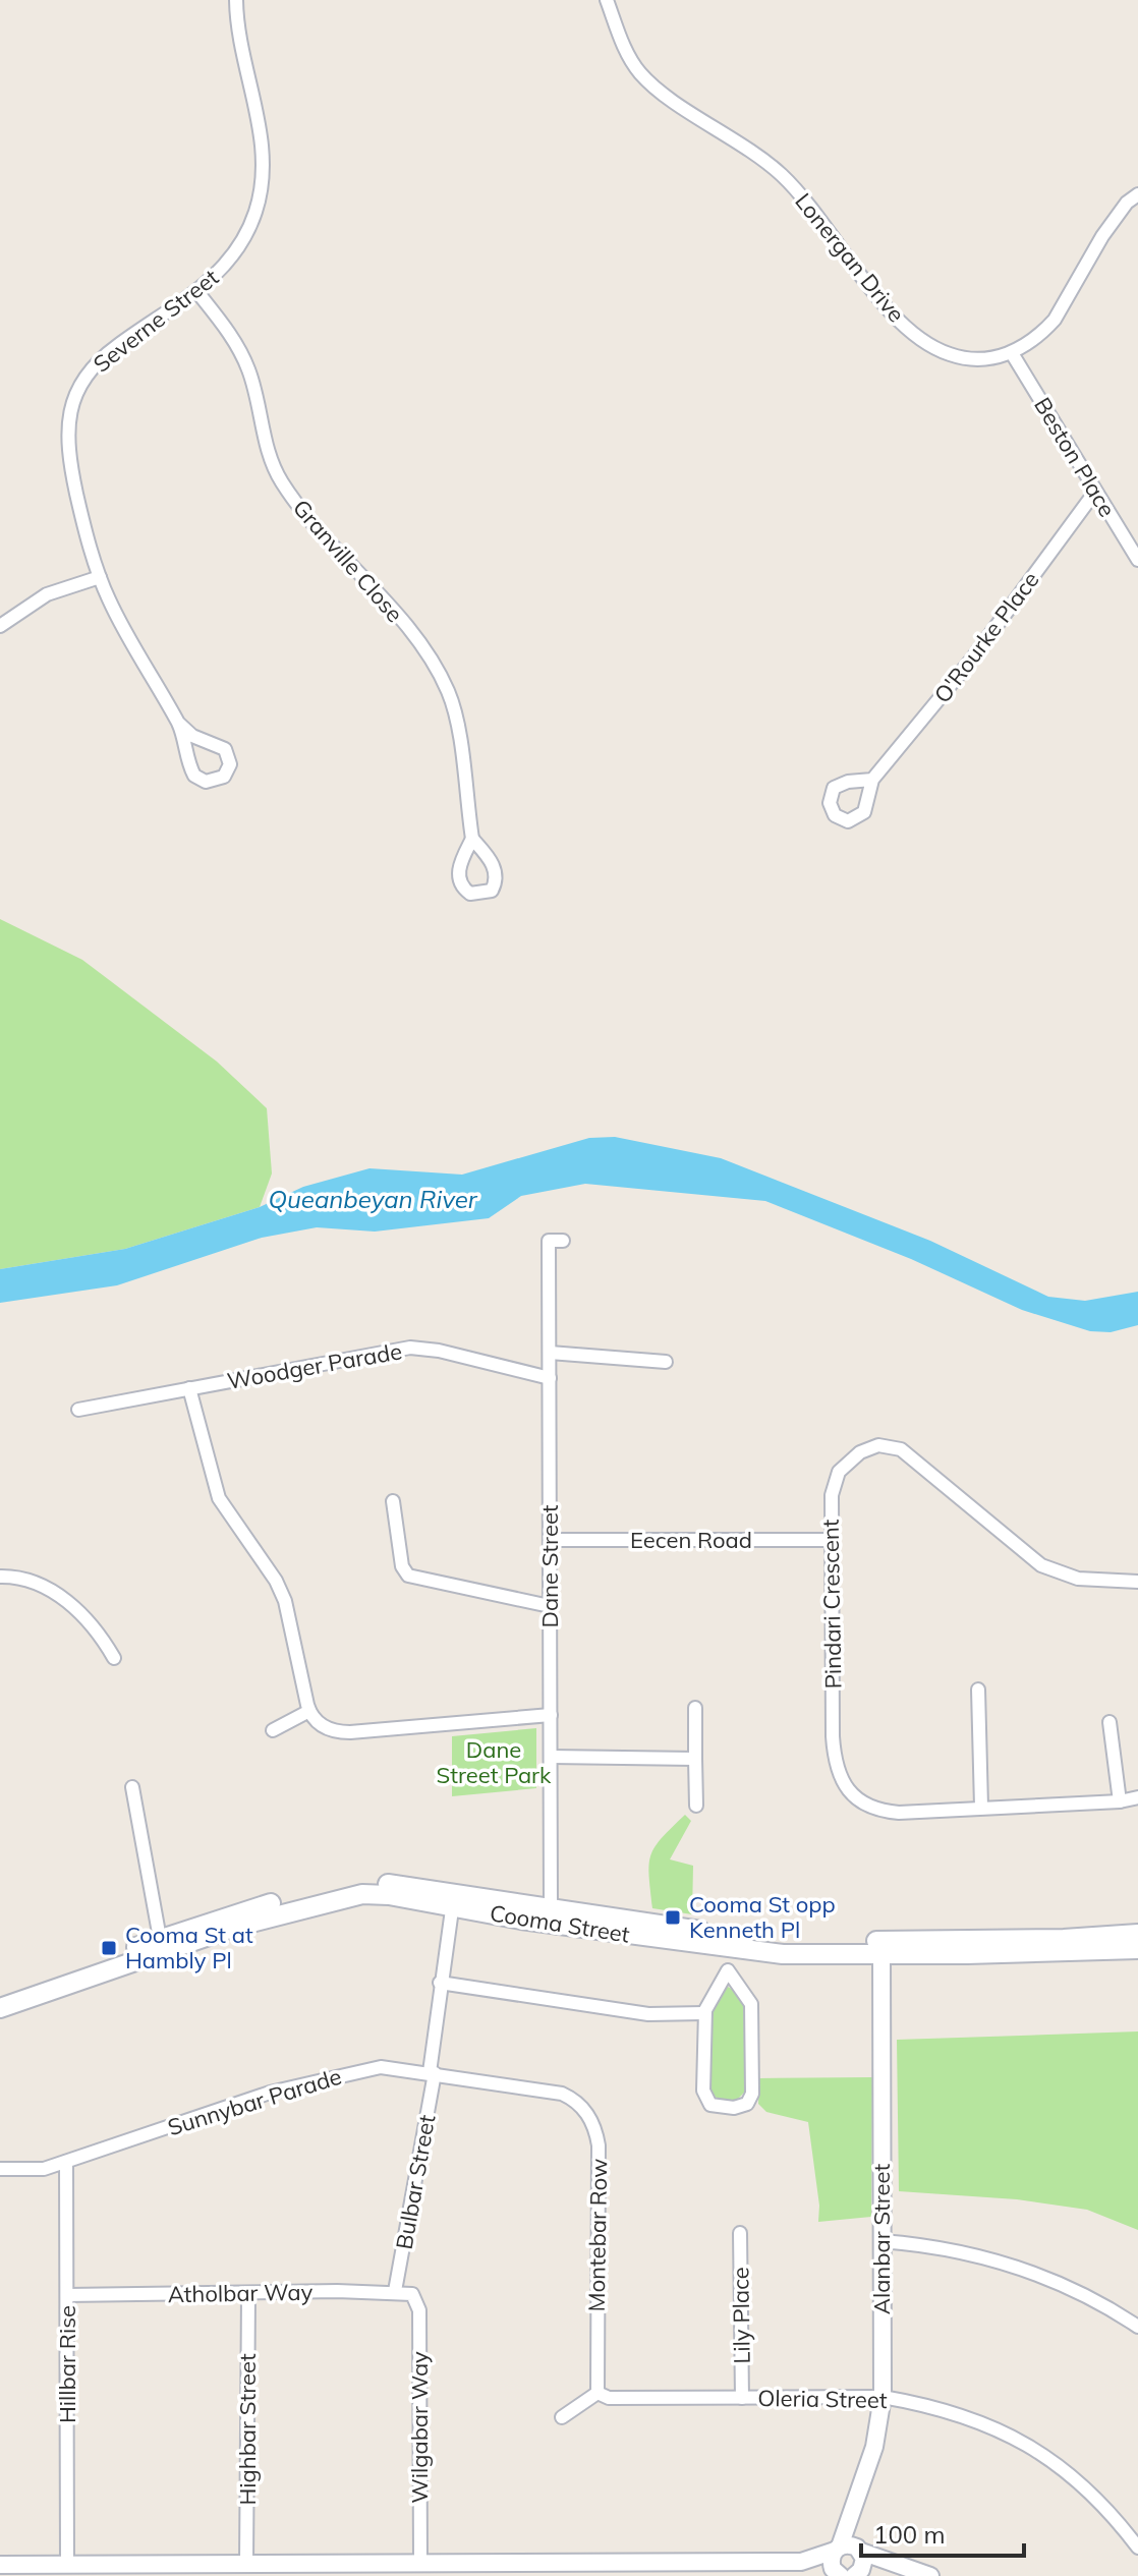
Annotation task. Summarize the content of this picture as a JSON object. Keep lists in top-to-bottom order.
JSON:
{
  "streets": {
    "main road": ["Cooma Street"],
    "street": [
      "Lonergan Drive",
      "Severne Street",
      "Beston Place",
      "Granville Close",
      "O'Rourke Place",
      "Woodger Parade",
      "Eecen Road",
      "Dane Street",
      "Pindari Crescent",
      "Sunnybar Parade",
      "Bulbar Street",
      "Montebar Row",
      "Alanbar Street",
      "Atholbar Way",
      "Lily Place",
      "Hillbar Rise",
      "Oleria Street",
      "Wilgabar Way",
      "Highbar Street"
    ]
  },
  "crossings": [
    ["Lonergan Drive", "Beston Place"],
    ["Severne Street", "Granville Close"],
    ["Beston Place", "O'Rourke Place"],
    ["Woodger Parade", "Dane Street"],
    ["Eecen Road", "Dane Street"],
    ["Eecen Road", "Pindari Crescent"],
    ["Dane Street", "Cooma Street"],
    ["Cooma Street", "Bulbar Street"],
    ["Cooma Street", "Alanbar Street"],
    ["Sunnybar Parade", "Bulbar Street"],
    ["Sunnybar Parade", "Montebar Row"],
    ["Sunnybar Parade", "Hillbar Rise"],
    ["Bulbar Street", "Atholbar Way"],
    ["Montebar Row", "Oleria Street"],
    ["Alanbar Street", "Oleria Street"],
    ["Atholbar Way", "Hillbar Rise"],
    ["Atholbar Way", "Wilgabar Way"],
    ["Atholbar Way", "Highbar Street"],
    ["Lily Place", "Oleria Street"]
  ],
  "water": ["Queanbeyan River"],
  "parks": ["Dane Street Park"],
  "places": {
    "transit": ["Cooma St opp Kenneth Pl", "Cooma St at Hambly Pl"]
  },
  "scale_bar": "100 m"
}
